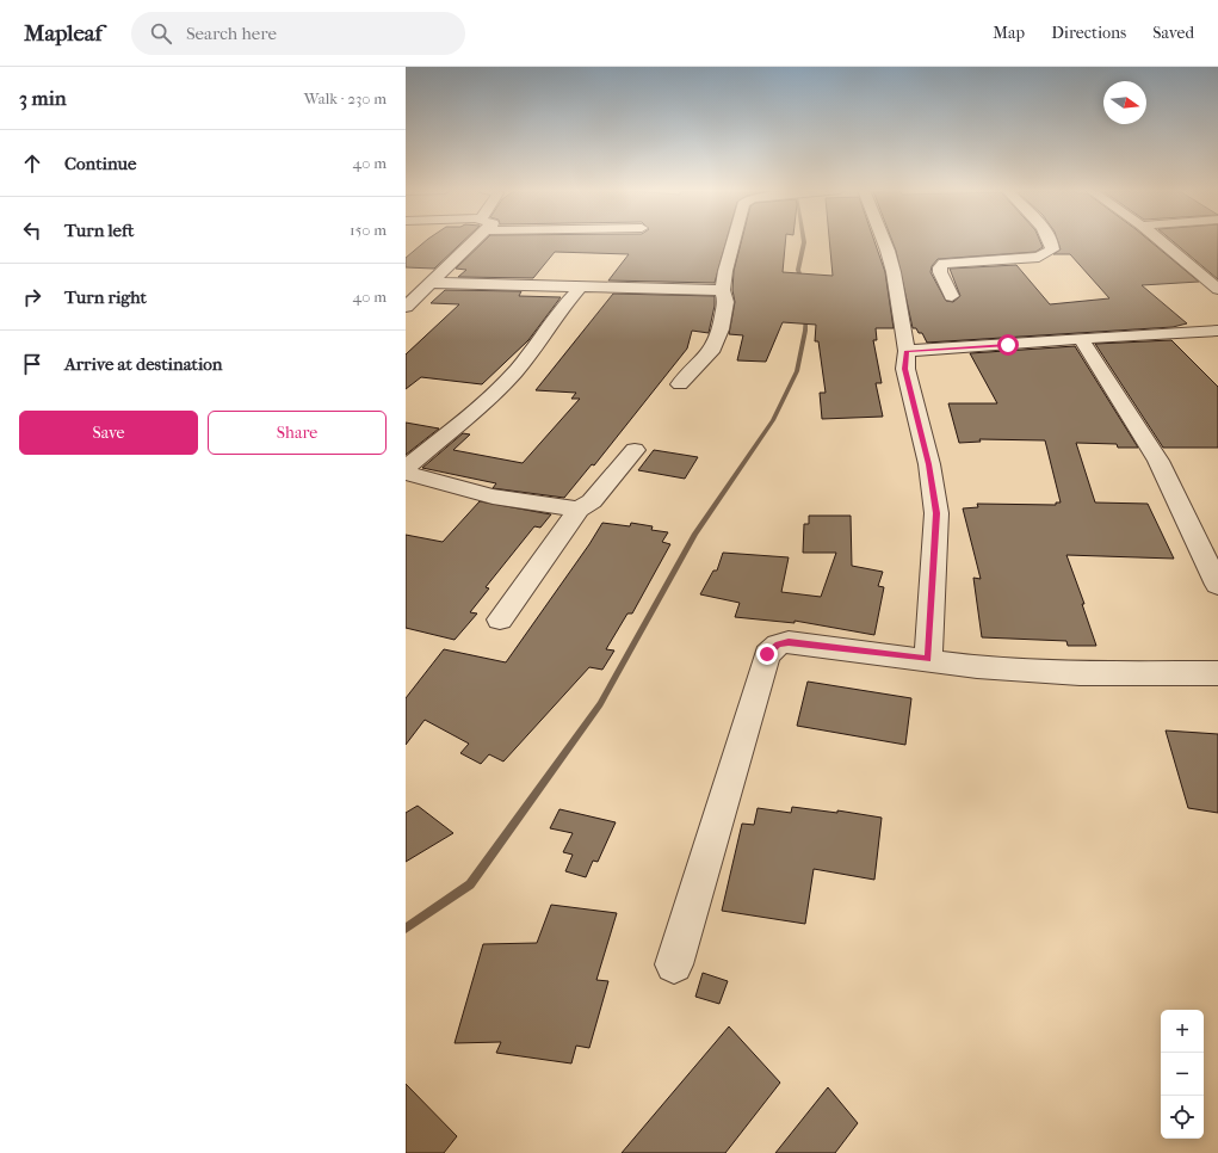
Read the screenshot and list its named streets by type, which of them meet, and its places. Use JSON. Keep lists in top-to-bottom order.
{
  "north": "right",
  "page": {
    "header": "Mapleaf",
    "search": "Search here",
    "nav": ["Map", "Directions", "Saved"],
    "heading": ["3 min", "Walk · 230 m"],
    "list": [
      ["Continue", "40 m"],
      ["Turn left", "150 m"],
      ["Turn right", "40 m"],
      "Arrive at destination"
    ],
    "buttons": ["Save", "Share"],
    "map_buttons": ["+", "−"]
  }
}
